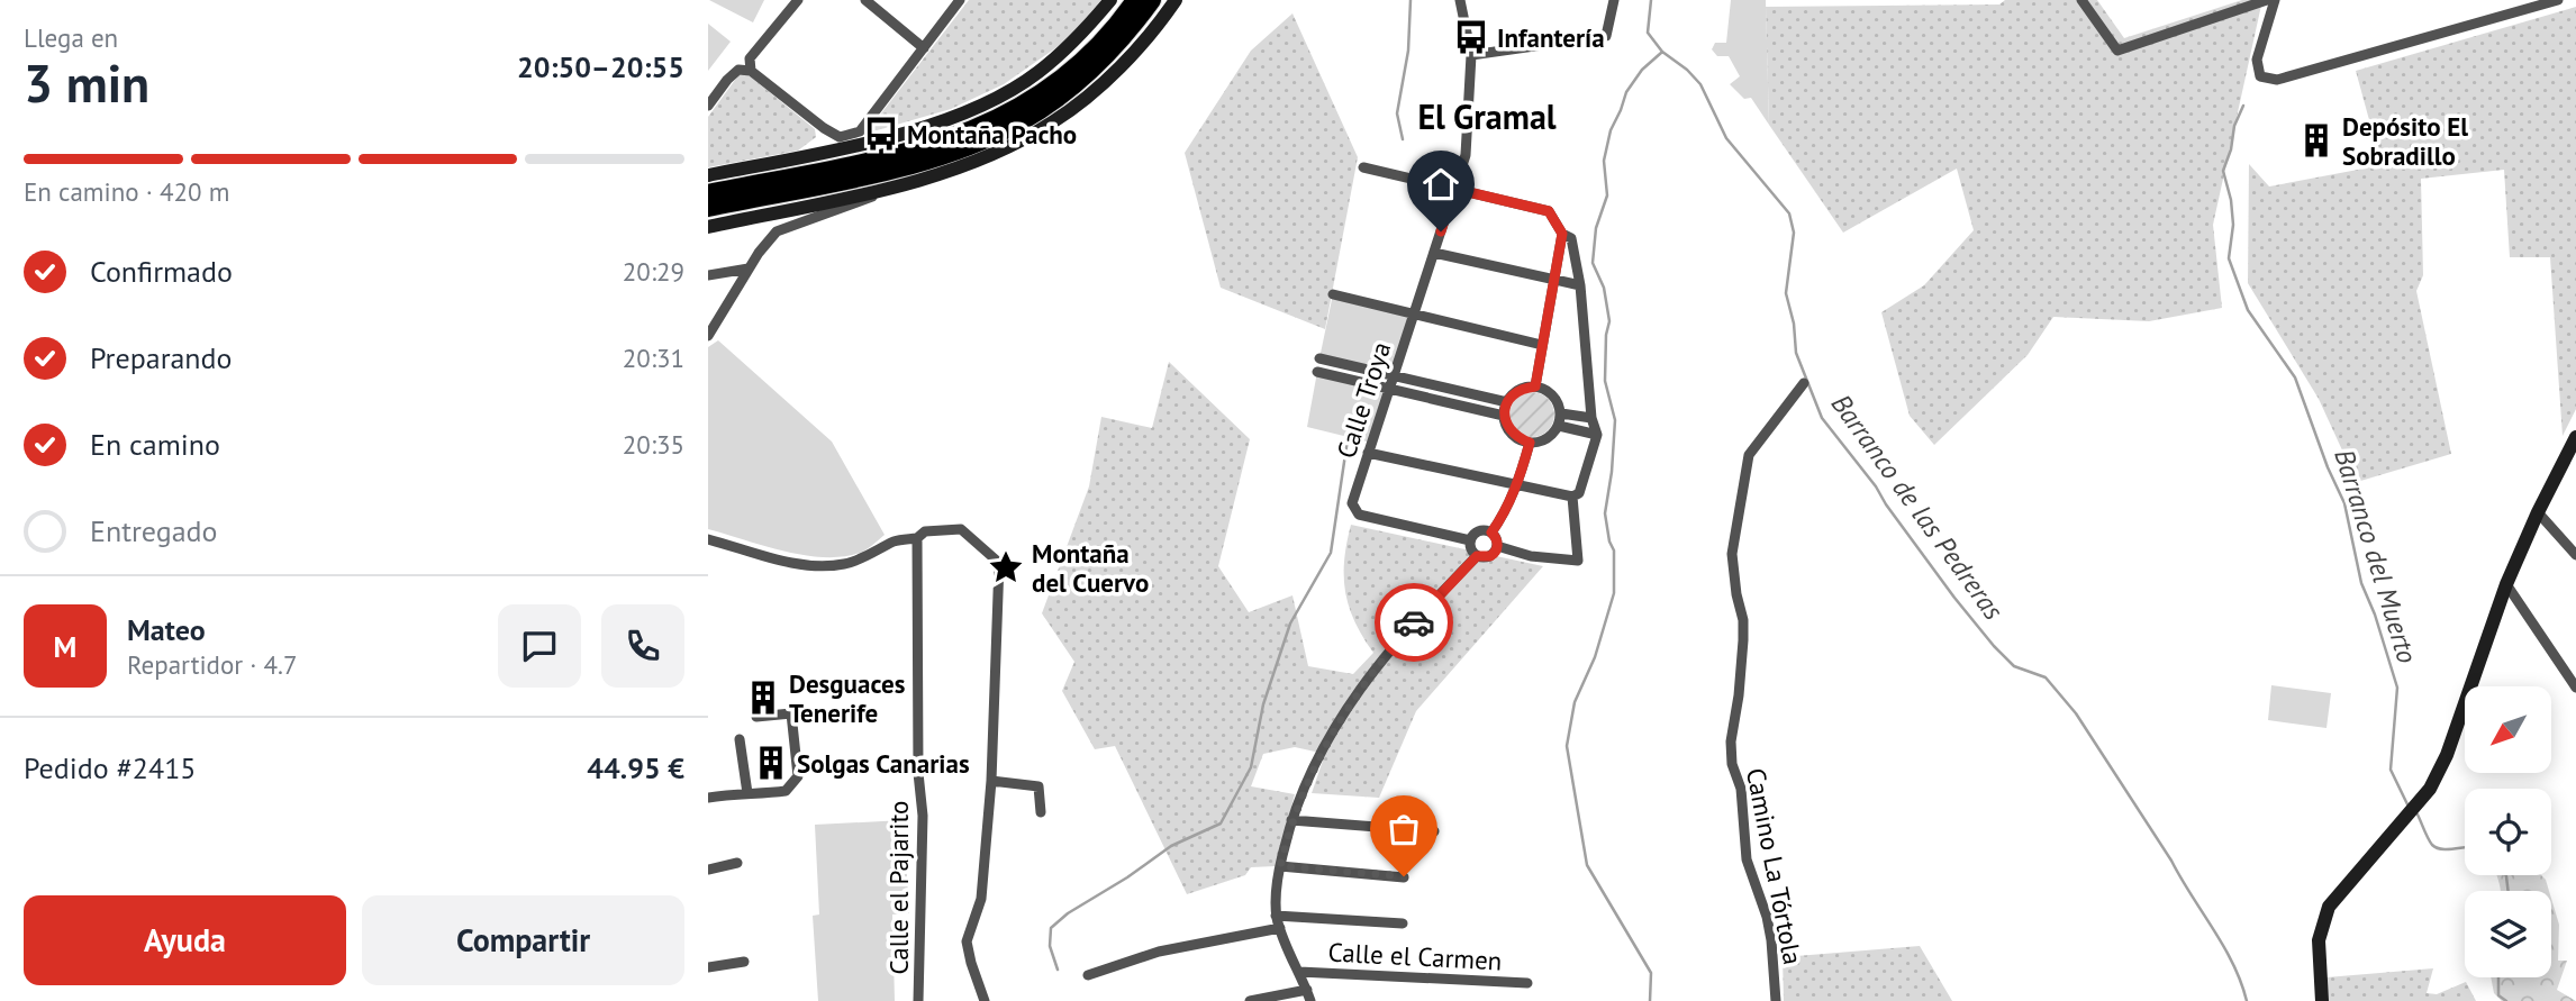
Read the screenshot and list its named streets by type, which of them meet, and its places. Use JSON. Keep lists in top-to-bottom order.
{
  "streets": {
    "street": [
      "Calle Troya",
      "Camino La Tórtola",
      "Calle el Pajarito",
      "Calle el Carmen"
    ]
  },
  "districts": ["El Gramal"],
  "water": ["Barranco de las Pedreras", "Barranco del Muerto"],
  "places": {
    "bus stop": ["Infantería", "Montaña Pacho"],
    "building": ["Depósito El Sobradillo", "Desguaces Tenerife", "Solgas Canarias"],
    "place": ["Montaña del Cuervo"]
  },
  "north": "bottom left",
  "page": {
    "heading": ["3 min", "Llega en", "20:50–20:55"],
    "panel": [
      "Mateo",
      "Repartidor · 4.7",
      "Pedido #2415",
      "44.95 €"
    ],
    "bar": "En camino · 420 m",
    "list": [
      ["Confirmado", "20:29"],
      ["Preparando", "20:31"],
      ["En camino", "20:35"],
      "Entregado"
    ],
    "round": "M",
    "buttons": ["Ayuda", "Compartir"]
  }
}
